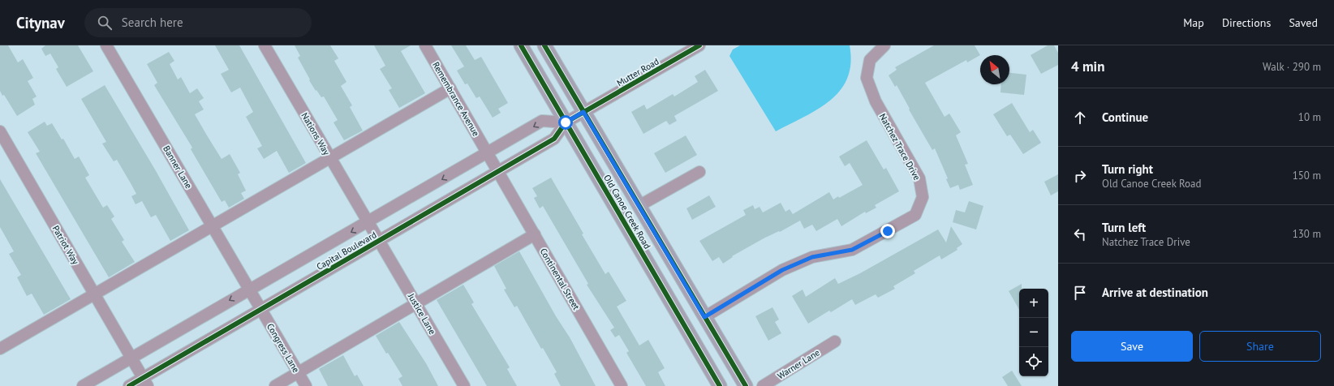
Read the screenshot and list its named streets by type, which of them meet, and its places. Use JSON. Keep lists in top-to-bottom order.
{
  "streets": {
    "main road": ["Old Canoe Creek Road"],
    "street": [
      "Mutter Road",
      "Remembrance Avenue",
      "Nations Way",
      "Natchez Trace Drive",
      "Banner Lane",
      "Patriot Way",
      "Capital Boulevard",
      "Continental Street",
      "Justice Lane",
      "Congress Lane",
      "Warner Lane"
    ]
  },
  "crossings": [
    ["Mutter Road", "Old Canoe Creek Road"],
    ["Mutter Road", "Capital Boulevard"],
    ["Remembrance Avenue", "Capital Boulevard"],
    ["Remembrance Avenue", "Continental Street"],
    ["Nations Way", "Capital Boulevard"],
    ["Nations Way", "Justice Lane"],
    ["Natchez Trace Drive", "Old Canoe Creek Road"],
    ["Banner Lane", "Capital Boulevard"],
    ["Banner Lane", "Congress Lane"],
    ["Old Canoe Creek Road", "Capital Boulevard"],
    ["Patriot Way", "Capital Boulevard"],
    ["Capital Boulevard", "Continental Street"],
    ["Capital Boulevard", "Justice Lane"],
    ["Capital Boulevard", "Congress Lane"]
  ],
  "north": "top left",
  "page": {
    "header": "Citynav",
    "search": "Search here",
    "nav": ["Map", "Directions", "Saved"],
    "heading": ["4 min", "Walk · 290 m"],
    "list": [
      ["Continue", "10 m"],
      ["Turn right", "Old Canoe Creek Road", "150 m"],
      ["Turn left", "Natchez Trace Drive", "130 m"],
      "Arrive at destination"
    ],
    "map_buttons": ["+", "−"],
    "buttons": ["Save", "Share"]
  }
}
